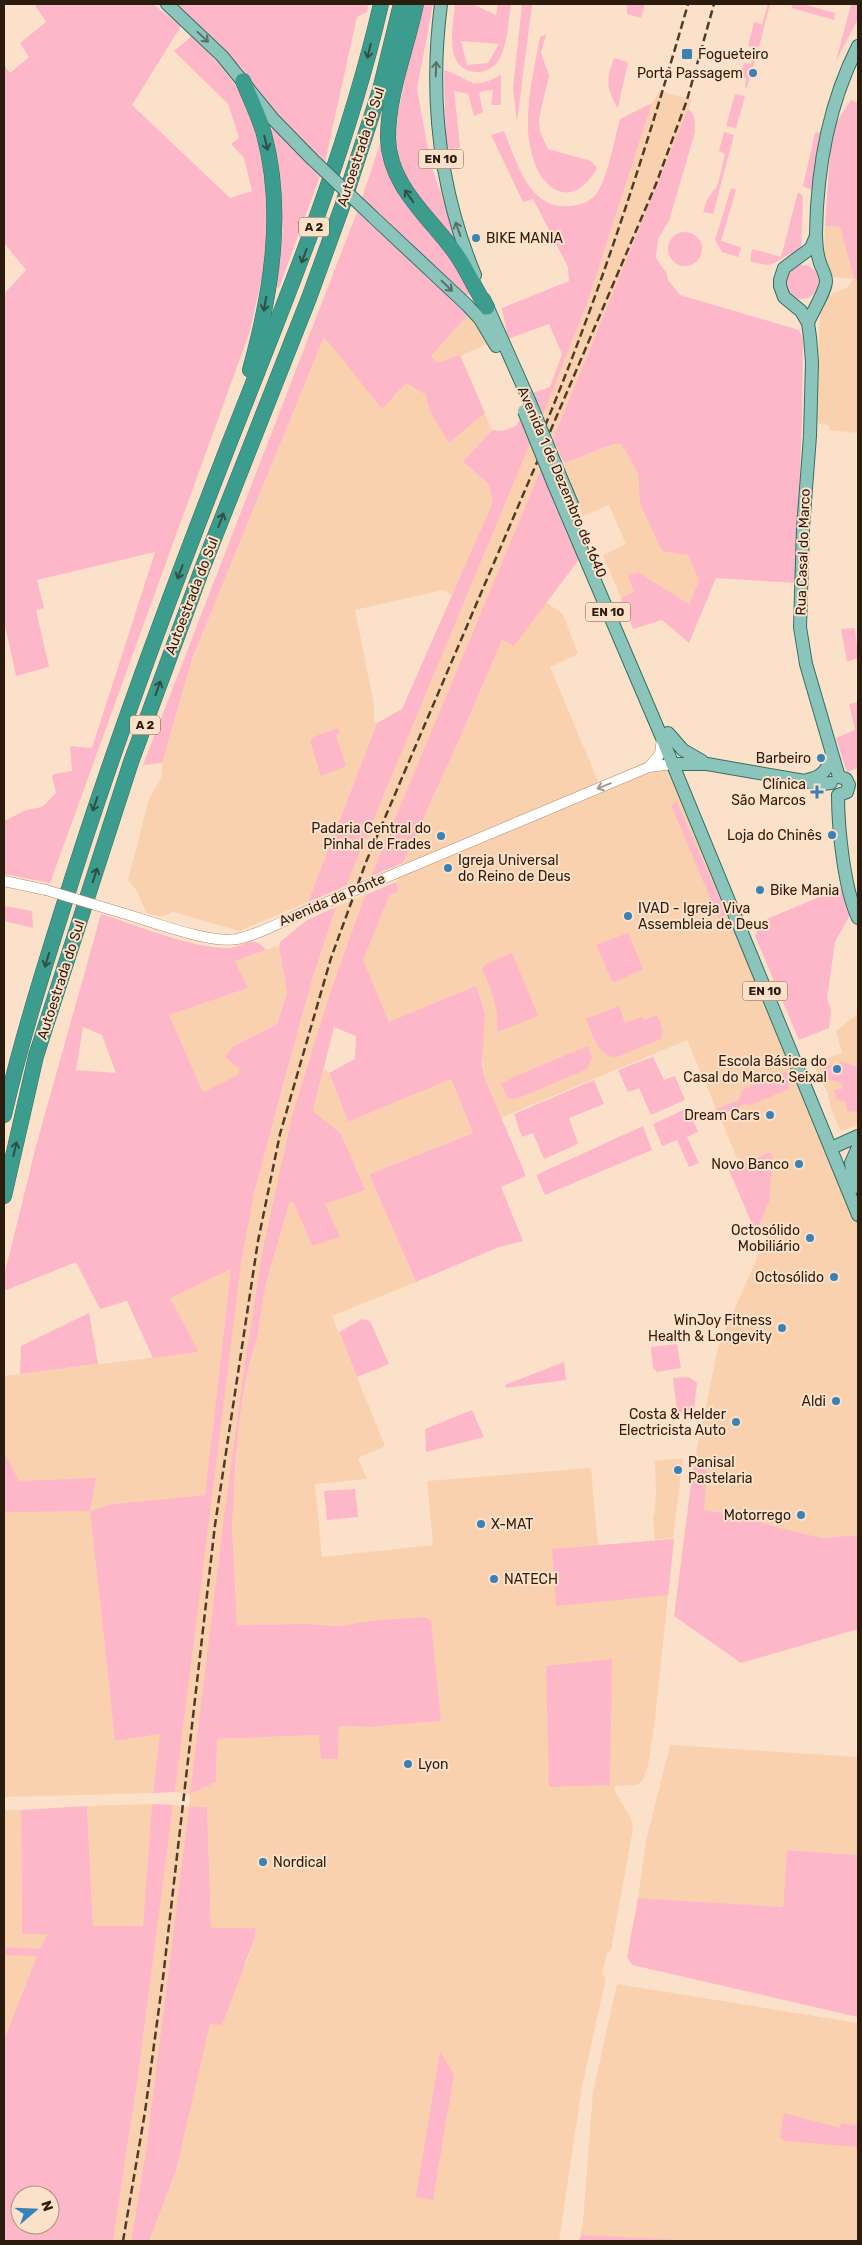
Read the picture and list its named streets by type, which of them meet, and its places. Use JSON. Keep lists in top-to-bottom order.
{
  "streets": {
    "highway": ["Autoestrada do Sul", "A 2"],
    "main road": ["EN 10", "Avenida 1 de Dezembro de 1640", "Rua Casal do Marco"],
    "street": ["Avenida da Ponte"]
  },
  "crossings": [
    ["EN 10", "Avenida 1 de Dezembro de 1640"],
    ["Avenida 1 de Dezembro de 1640", "Avenida da Ponte"]
  ],
  "one_way": ["Avenida da Ponte"],
  "places": {
    "transit": ["Fogueteiro"],
    "other": [
      "Porta Passagem",
      "BIKE MANIA",
      "Barbeiro",
      "Loja do Chinês",
      "Padaria Central do Pinhal de Frades",
      "Igreja Universal do Reino de Deus",
      "Bike Mania",
      "IVAD - Igreja Viva Assembleia de Deus",
      "Escola Básica do Casal do Marco, Seixal",
      "Dream Cars",
      "Novo Banco",
      "Octosólido Mobiliário",
      "Octosólido",
      "WinJoy Fitness Health & Longevity",
      "Aldi",
      "Costa & Helder Electricista Auto",
      "Panisal Pastelaria",
      "Motorrego",
      "X-MAT",
      "NATECH",
      "Lyon",
      "Nordical"
    ],
    "health": ["Clínica São Marcos"]
  },
  "north": "right"
}
